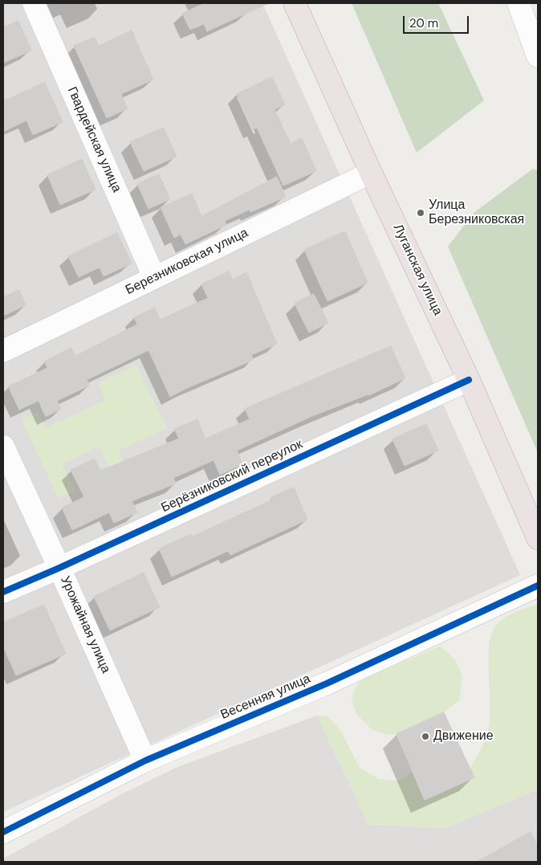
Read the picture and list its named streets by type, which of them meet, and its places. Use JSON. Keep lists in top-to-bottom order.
{
  "streets": {
    "highway": ["Луганская улица"],
    "street": [
      "Гвардейская улица",
      "Березниковская улица",
      "Берёзниковский переулок",
      "Урожайная улица",
      "Весенняя улица"
    ]
  },
  "crossings": [
    ["Гвардейская улица", "Березниковская улица"],
    ["Березниковская улица", "Луганская улица"],
    ["Луганская улица", "Берёзниковский переулок"],
    ["Берёзниковский переулок", "Урожайная улица"],
    ["Урожайная улица", "Весенняя улица"]
  ],
  "places": ["Улица Березниковская", "Движение"],
  "scale_bar": "20 m"
}
